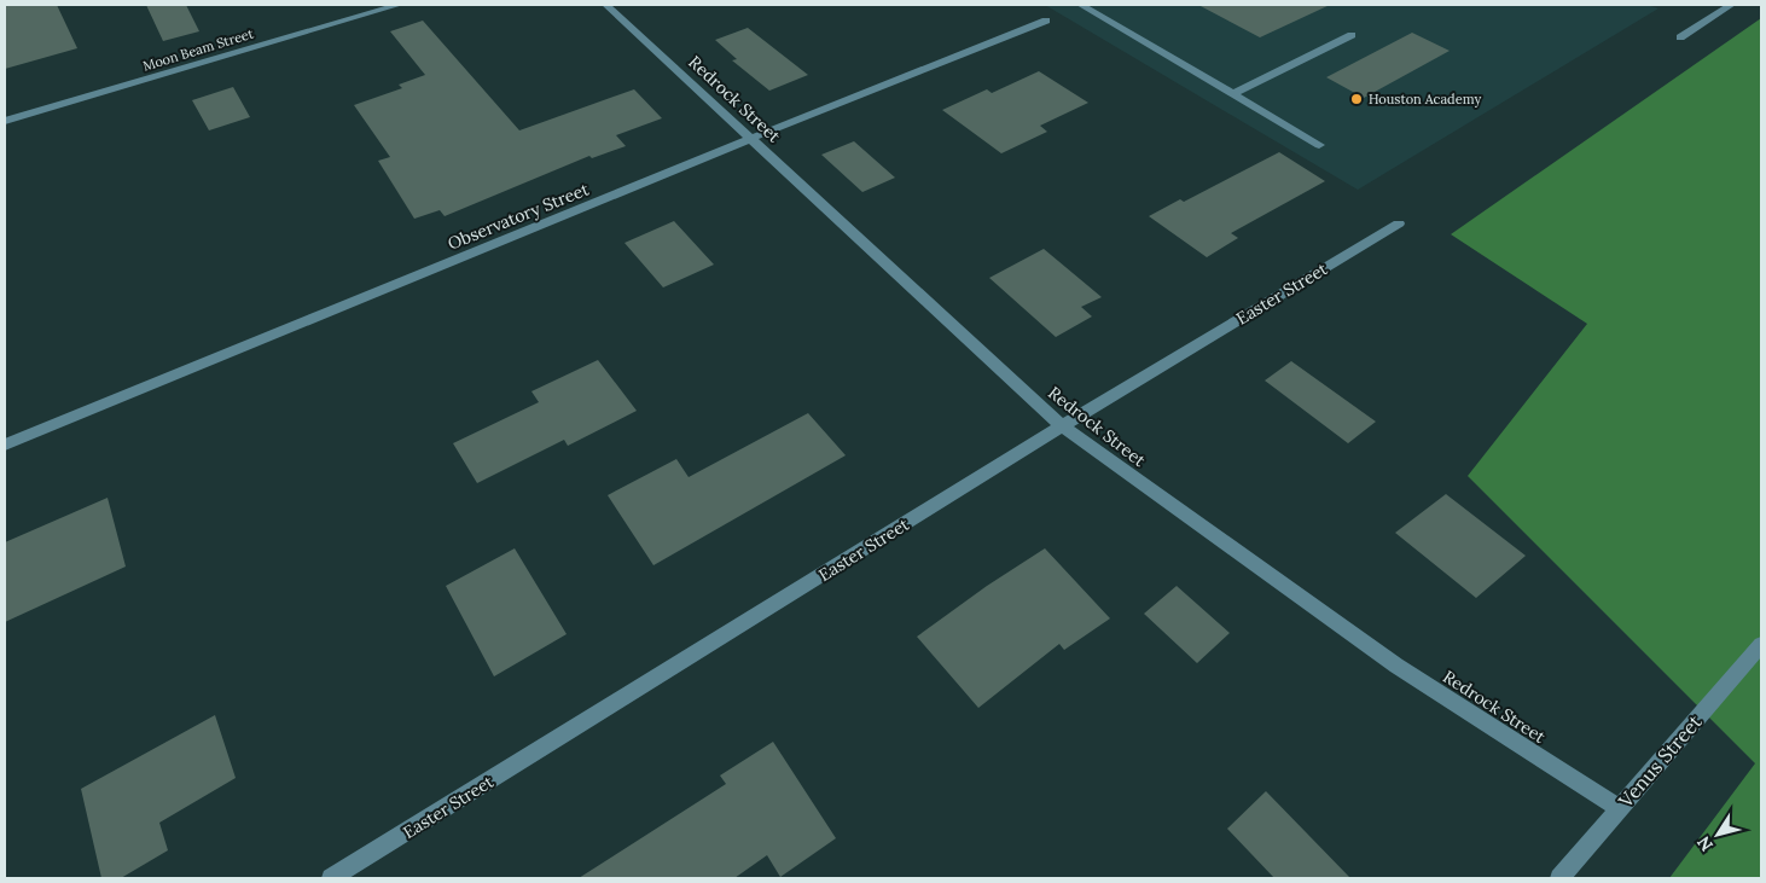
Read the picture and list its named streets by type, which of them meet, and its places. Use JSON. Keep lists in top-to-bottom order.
{
  "streets": {
    "street": [
      "Moon Beam Street",
      "Redrock Street",
      "Observatory Street",
      "Easter Street",
      "Venus Street"
    ]
  },
  "crossings": [
    ["Redrock Street", "Observatory Street"],
    ["Redrock Street", "Easter Street"],
    ["Redrock Street", "Venus Street"]
  ],
  "places": ["Houston Academy"],
  "north": "bottom left"
}
